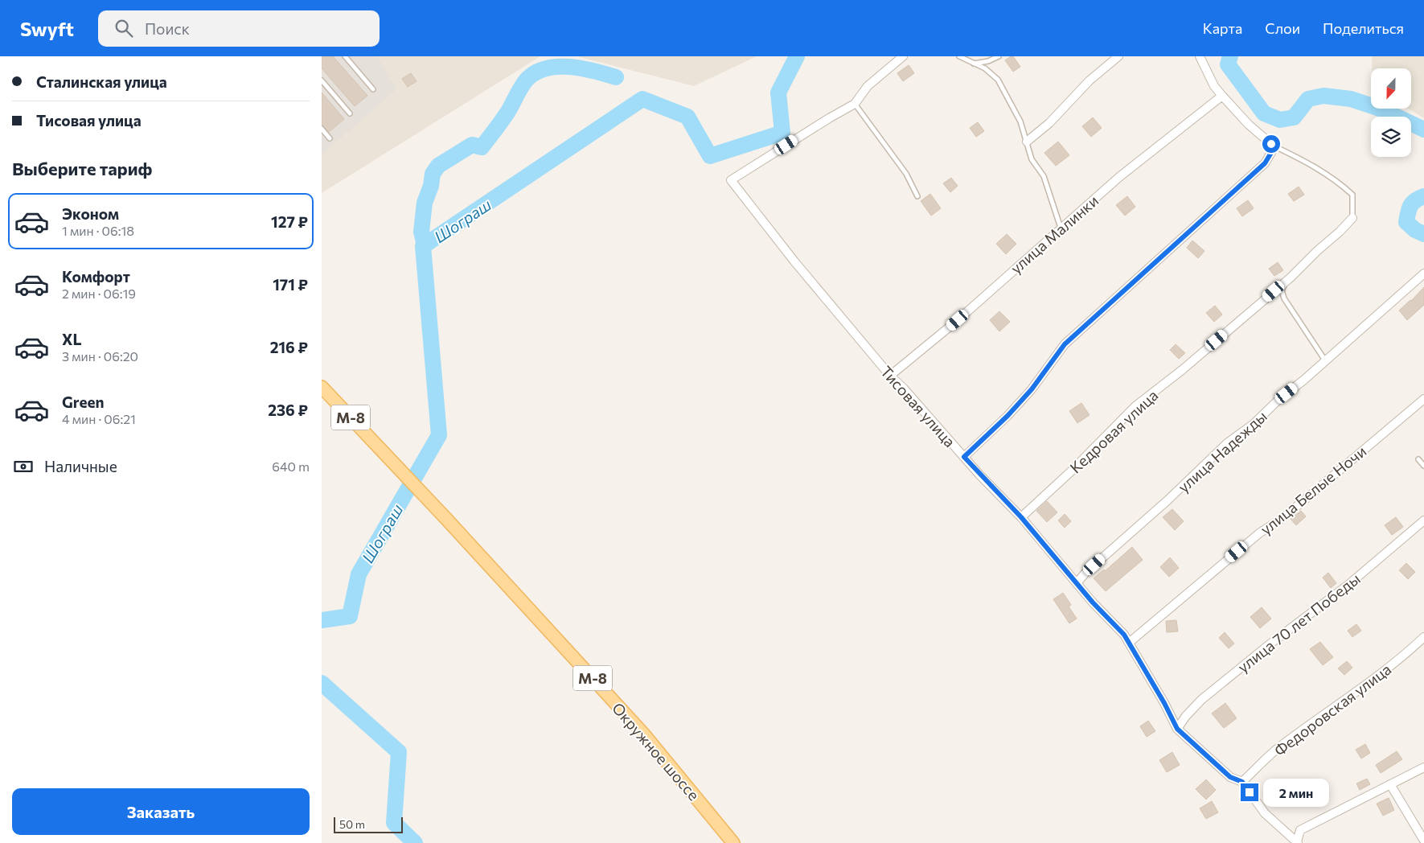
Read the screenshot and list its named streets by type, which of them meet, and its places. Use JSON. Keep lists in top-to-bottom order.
{
  "streets": {
    "main road": ["М-8", "Окружное шоссе"],
    "street": [
      "улица Малинки",
      "Тисовая улица",
      "Кедровая улица",
      "улица Надежды",
      "улица Белые Ночи",
      "улица 70 лет Победы",
      "Федоровская улица"
    ]
  },
  "crossings": [
    ["улица Малинки", "Тисовая улица"],
    ["Тисовая улица", "Кедровая улица"],
    ["Тисовая улица", "улица Надежды"],
    ["Тисовая улица", "улица Белые Ночи"],
    ["Тисовая улица", "улица 70 лет Победы"],
    ["Тисовая улица", "Федоровская улица"]
  ],
  "water": ["Шограш"],
  "scale_bar": "50 m",
  "north": "bottom",
  "page": {
    "header": "Swyft",
    "search": "Поиск",
    "nav": ["Карта", "Слои", "Поделиться"],
    "banner": ["Сталинская улица", "Тисовая улица"],
    "heading": "Выберите тариф",
    "list": [
      {
        "name": "Эконом",
        "note": "1 мин · 06:18",
        "value": "127 ₽"
      },
      {
        "name": "Комфорт",
        "note": "2 мин · 06:19",
        "value": "171 ₽"
      },
      {
        "name": "XL",
        "note": "3 мин · 06:20",
        "value": "216 ₽"
      },
      {
        "name": "Green",
        "note": "4 мин · 06:21",
        "value": "236 ₽"
      }
    ],
    "pay": ["Наличные", "640 m"],
    "bubble": "2 мин",
    "buttons": "Заказать",
    "scale": "50 m"
  }
}
